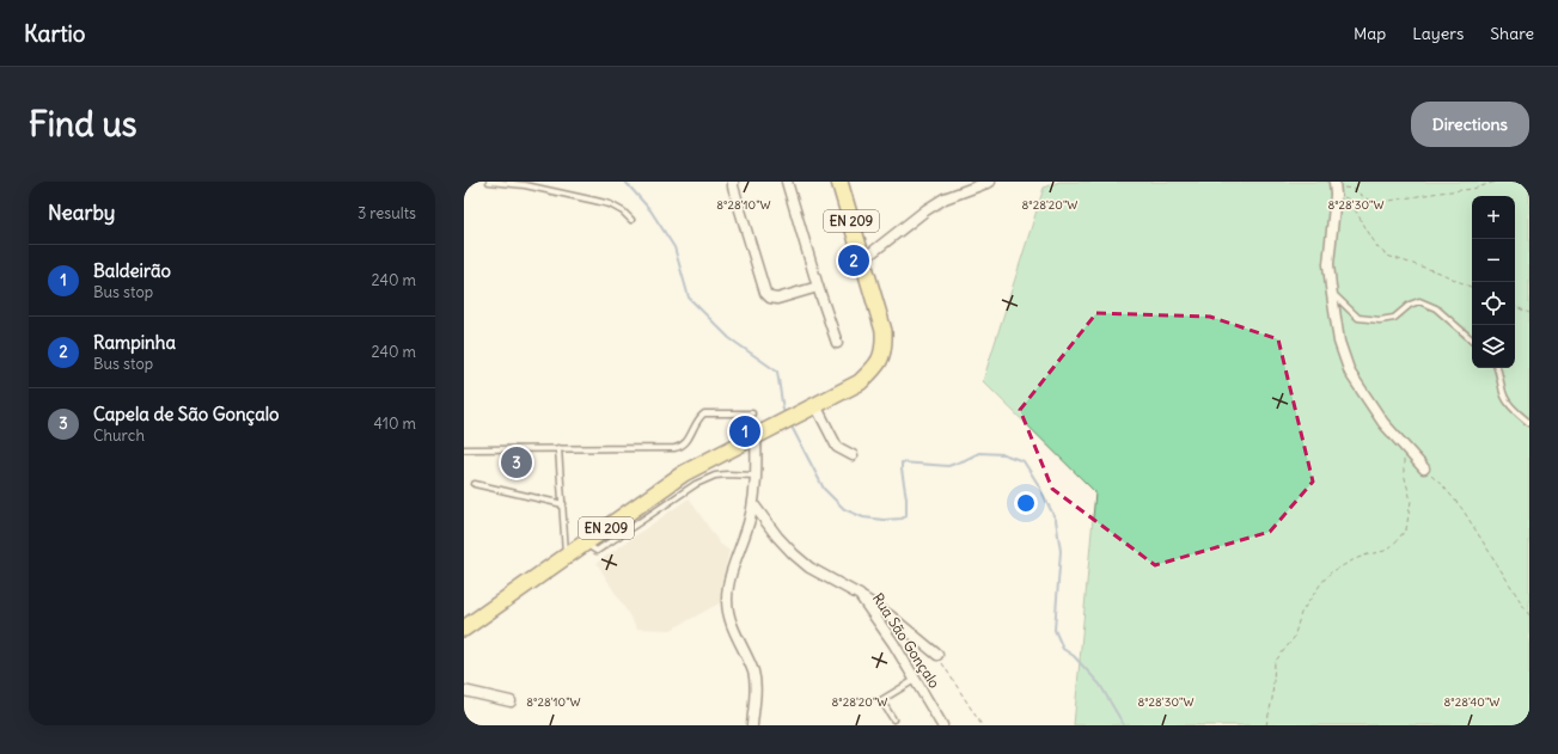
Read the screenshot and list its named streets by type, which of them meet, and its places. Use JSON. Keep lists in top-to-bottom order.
{
  "streets": {
    "main road": ["EN 209"],
    "street": ["Rua São Gonçalo"]
  },
  "page": {
    "header": "Kartio",
    "nav": ["Map", "Layers", "Share"],
    "buttons": "Directions",
    "title": "Find us",
    "heading": ["Nearby", "3 results"],
    "map_buttons": ["+", "−"],
    "pins": ["2", "1", "3"],
    "list": [
      {
        "mark": "1",
        "name": "Baldeirão",
        "note": "Bus stop",
        "value": "240 m"
      },
      {
        "mark": "2",
        "name": "Rampinha",
        "note": "Bus stop",
        "value": "240 m"
      },
      {
        "mark": "3",
        "name": "Capela de São Gonçalo",
        "note": "Church",
        "value": "410 m"
      }
    ]
  },
  "coordinates": [
    "8°28'10\"W",
    "8°28'20\"W",
    "8°28'30\"W",
    "8°28'40\"W"
  ]
}
